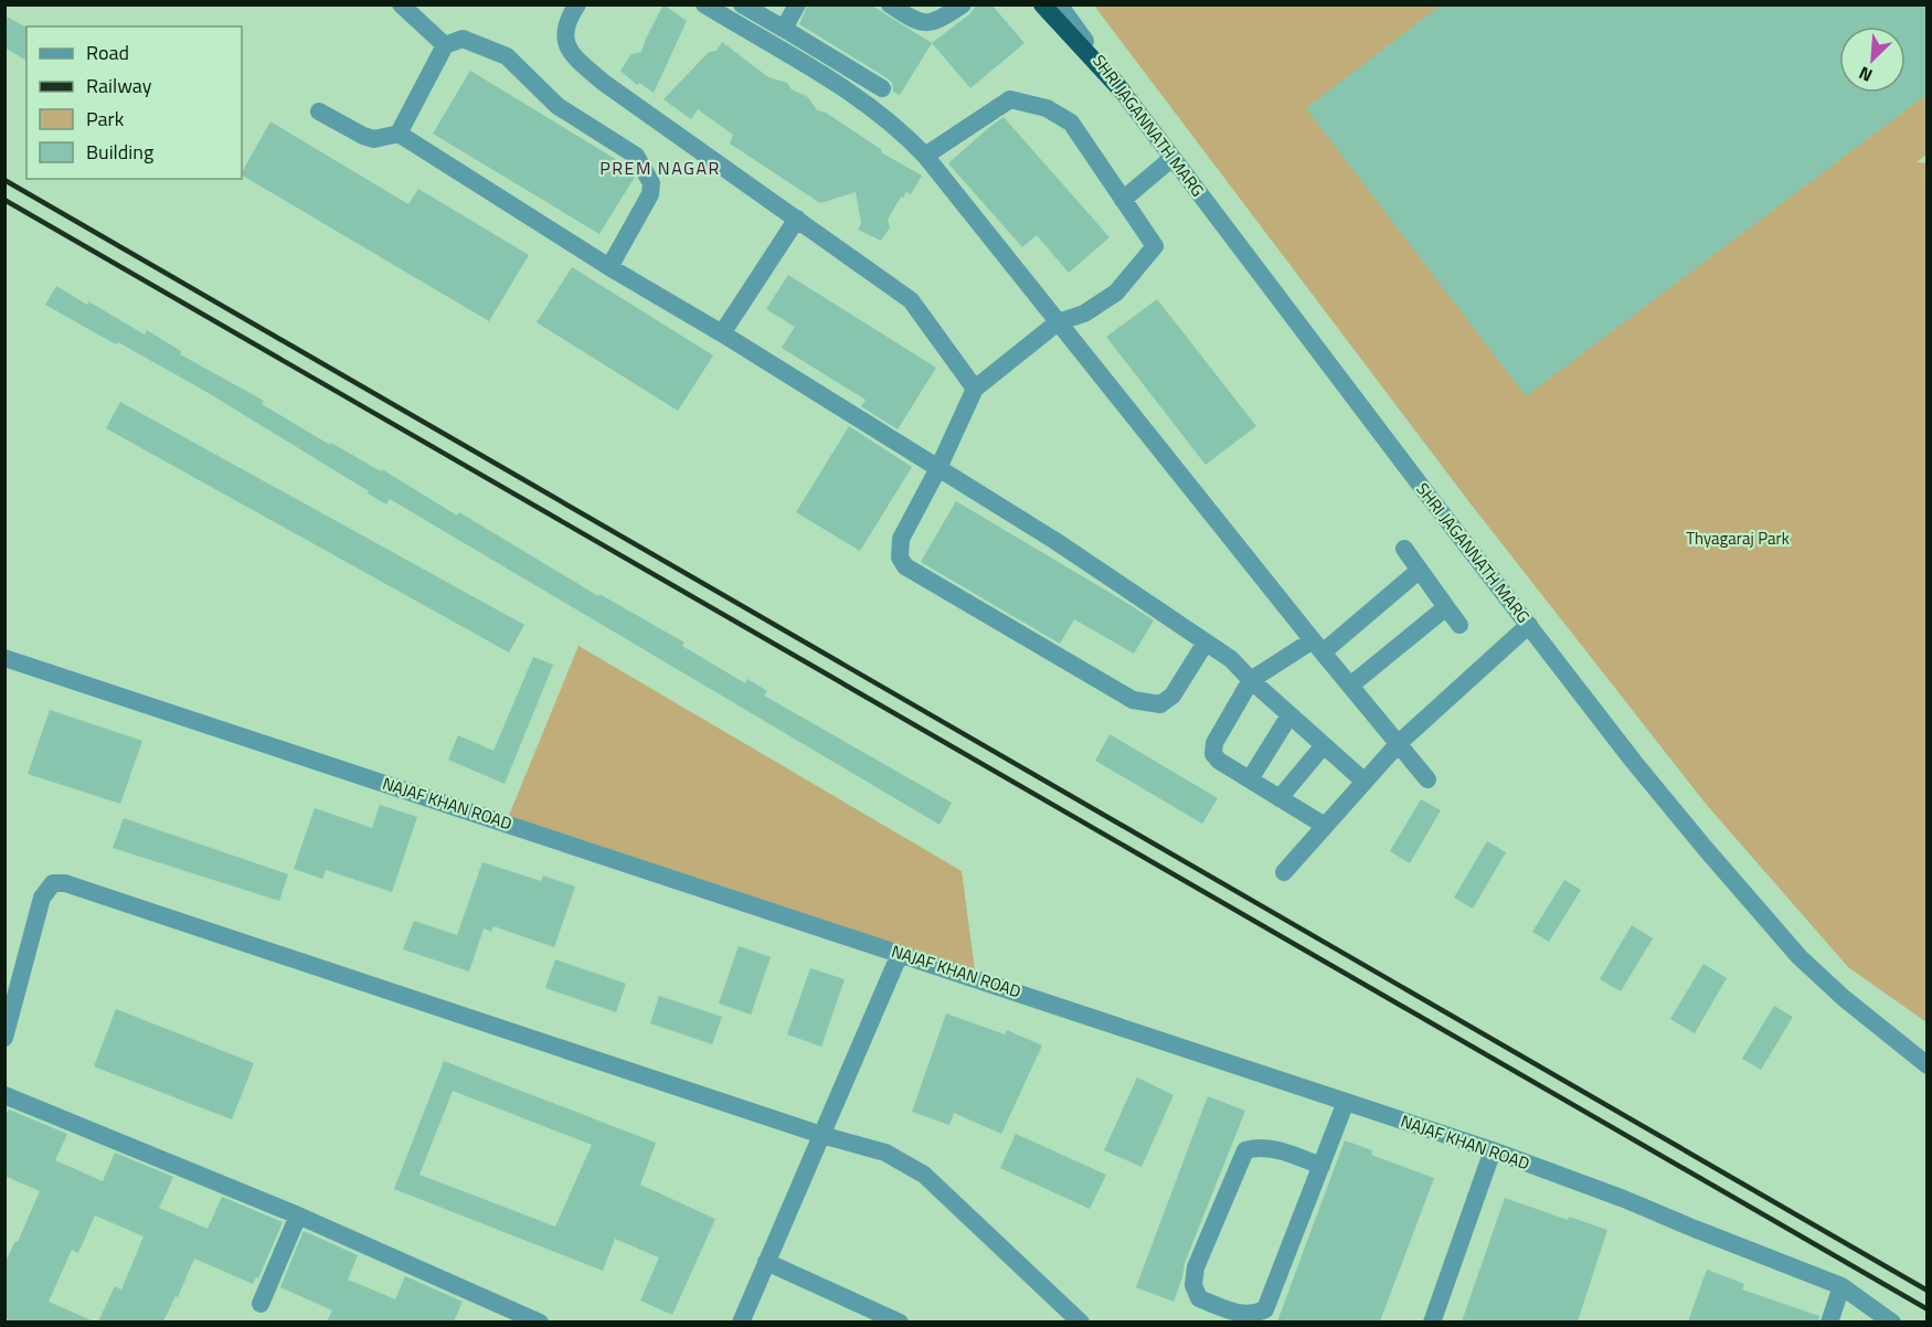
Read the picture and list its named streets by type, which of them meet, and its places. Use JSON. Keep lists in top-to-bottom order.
{
  "streets": {
    "street": ["SHRI JAGANNATH MARG", "NAJAF KHAN ROAD"]
  },
  "districts": ["PREM NAGAR"],
  "parks": ["Thyagaraj Park"],
  "legend": [
    "Road",
    "Railway",
    "Park",
    "Building"
  ],
  "north": "bottom left"
}
